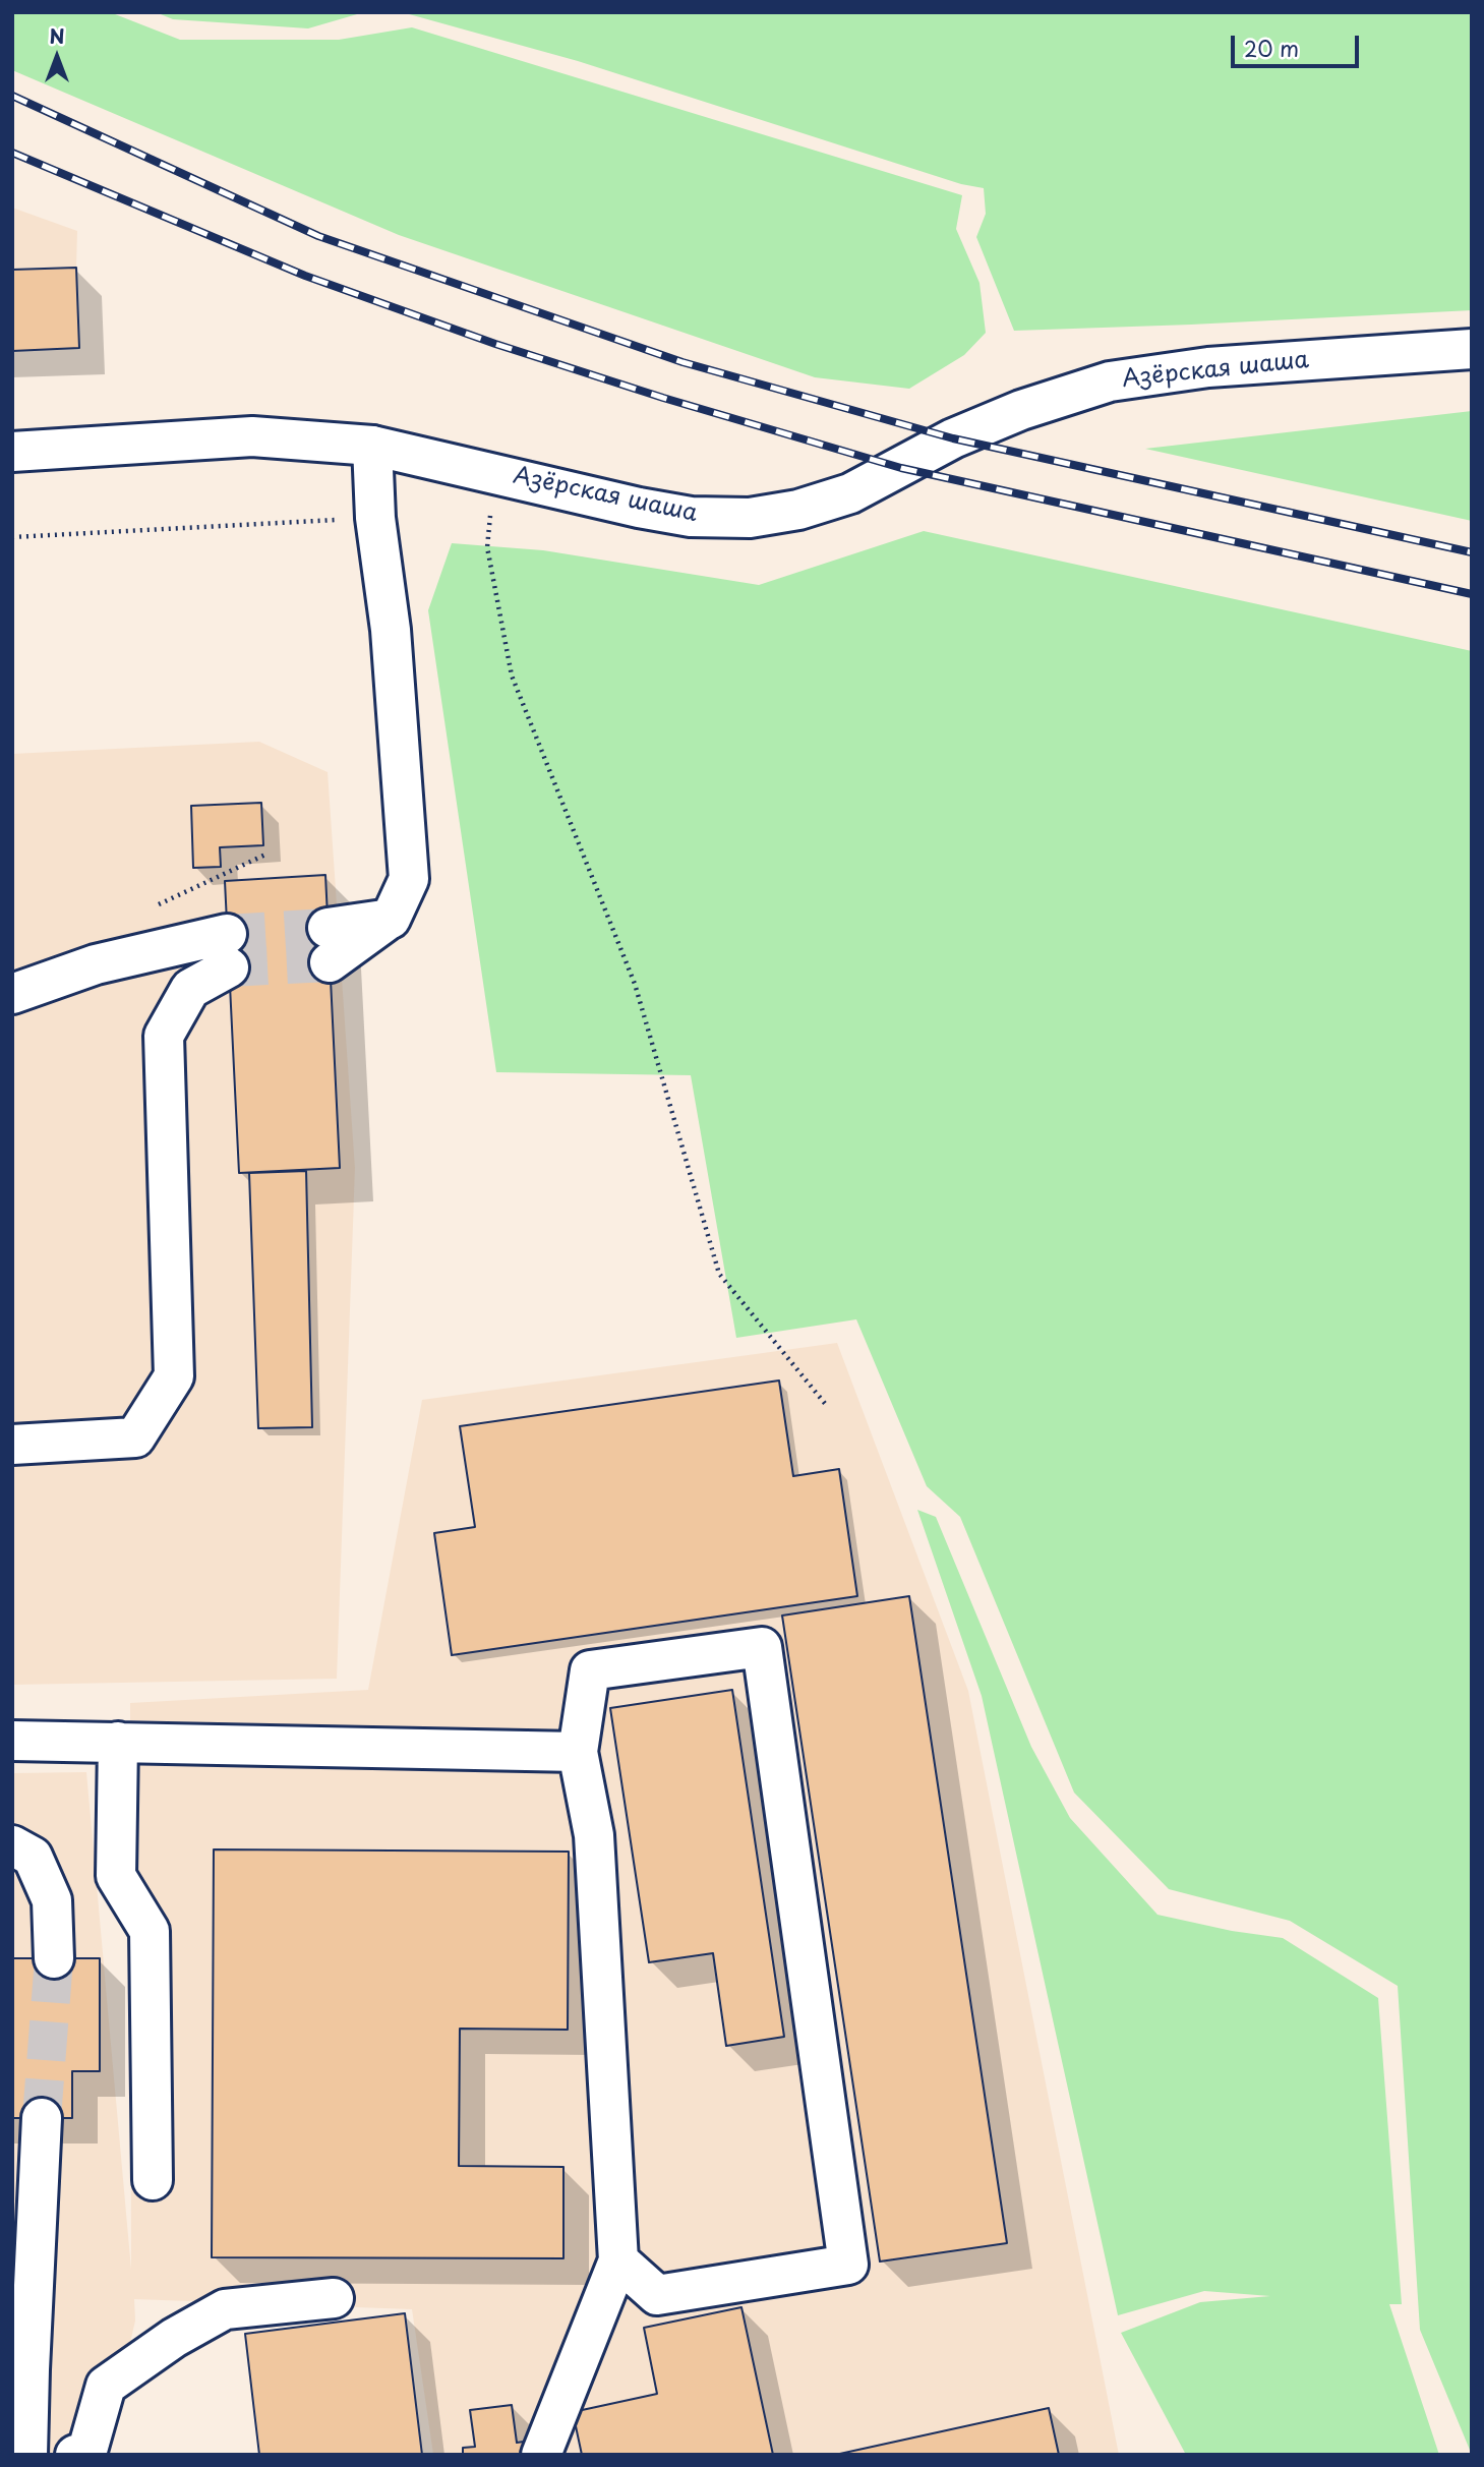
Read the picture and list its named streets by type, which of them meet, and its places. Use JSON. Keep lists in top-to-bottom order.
{
  "streets": {
    "main road": ["Азёрская шаша"]
  },
  "scale_bar": "20 m",
  "north": "top"
}
